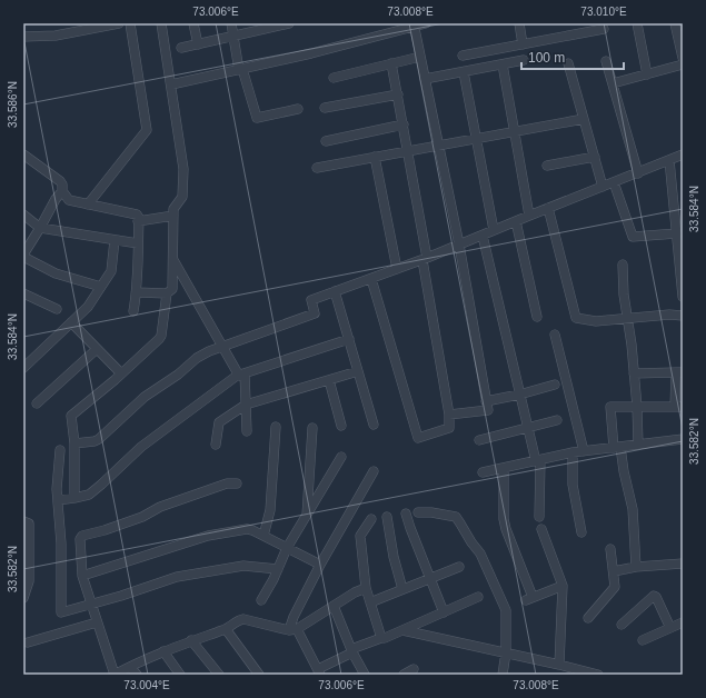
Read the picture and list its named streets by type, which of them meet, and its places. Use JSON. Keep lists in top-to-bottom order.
{
  "scale_bar": "100 m",
  "coordinates": [
    "73.006°E",
    "73.008°E",
    "73.010°E",
    "33.586°N",
    "33.584°N",
    "33.582°N",
    "73.004°E"
  ]
}
